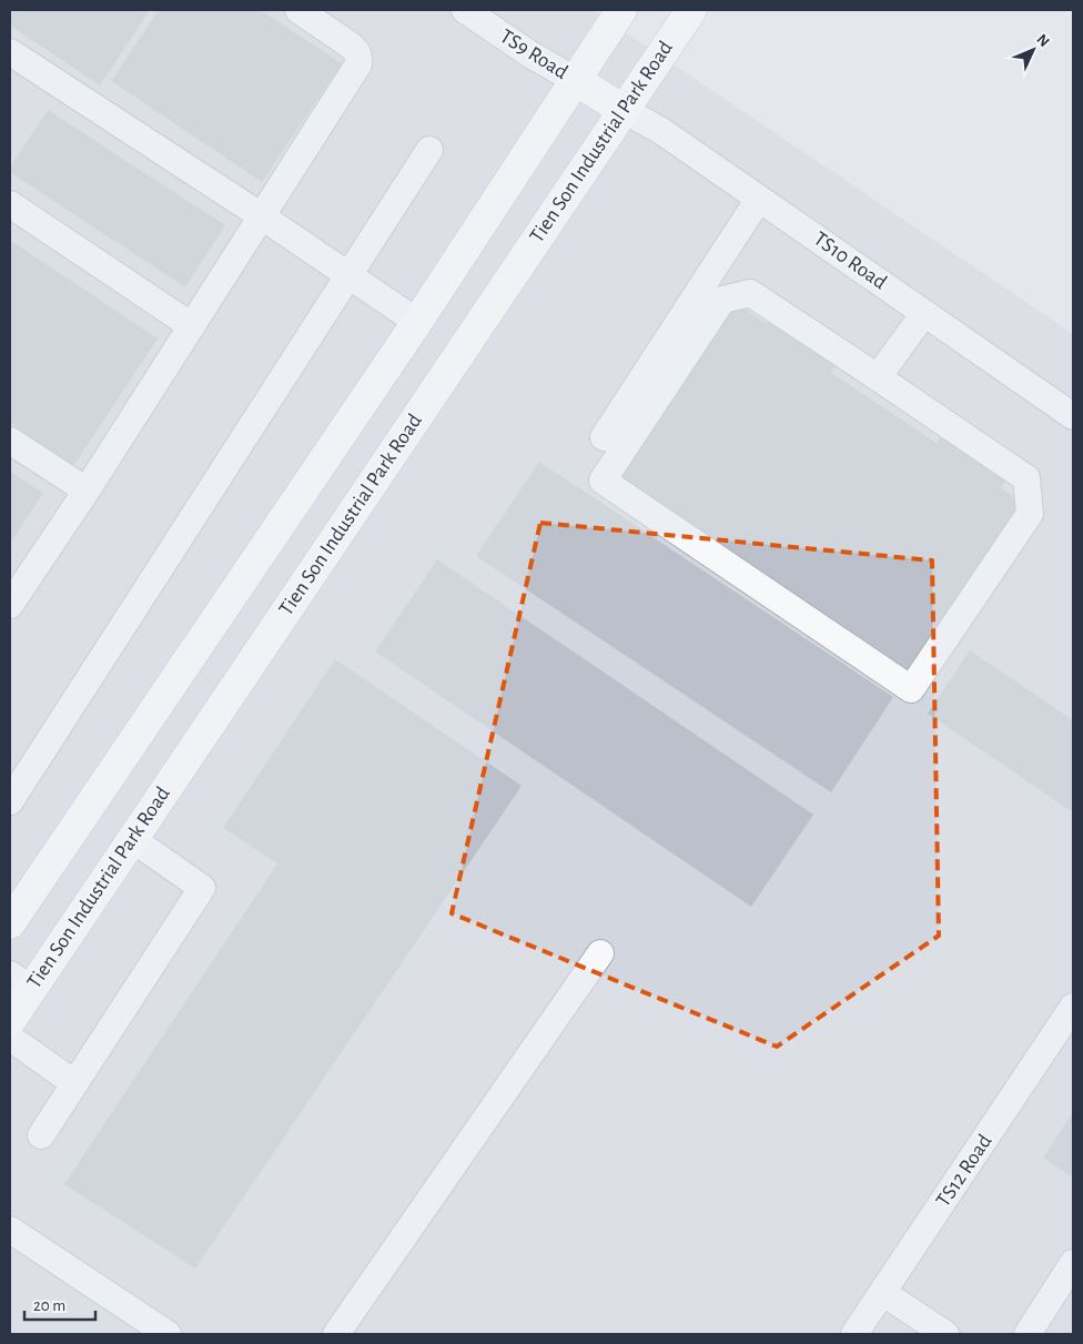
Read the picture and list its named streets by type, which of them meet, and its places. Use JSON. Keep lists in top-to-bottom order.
{
  "streets": {
    "main road": ["Tien Son Industrial Park Road"],
    "street": ["TS9 Road", "TS10 Road", "TS12 Road"]
  },
  "crossings": [
    ["Tien Son Industrial Park Road", "TS10 Road"]
  ],
  "scale_bar": "20 m",
  "north": "top right"
}
